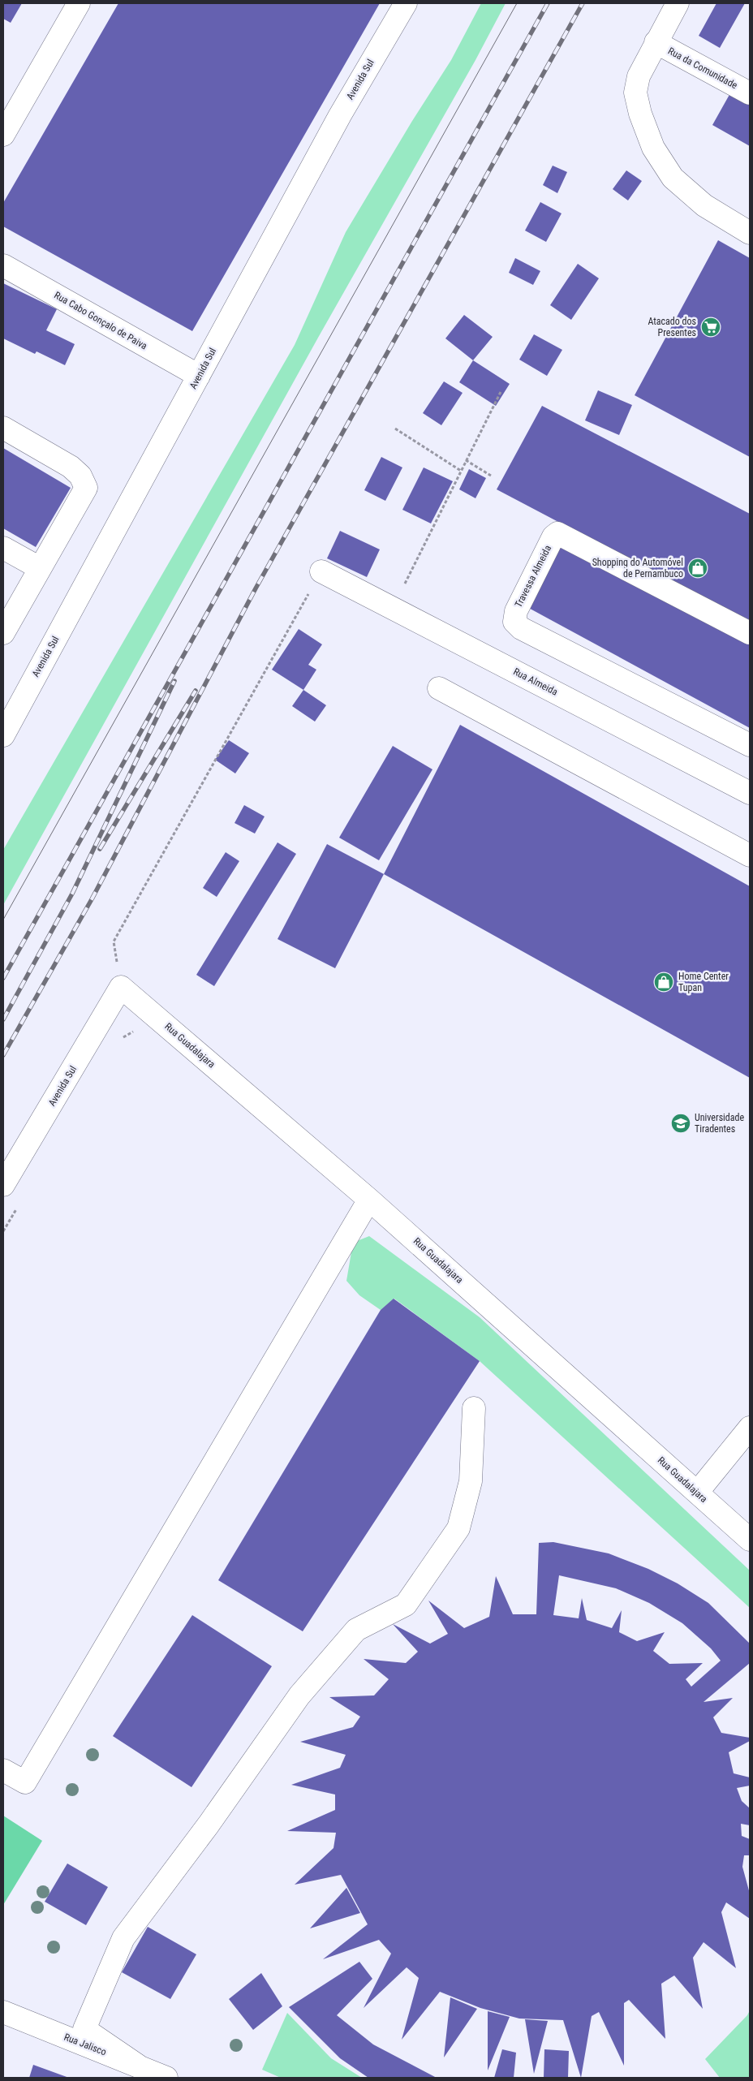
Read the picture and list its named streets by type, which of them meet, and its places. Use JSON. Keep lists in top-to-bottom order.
{
  "streets": {
    "street": [
      "Rua da Comunidade",
      "Avenida Sul",
      "Rua Cabo Gonçalo de Paiva",
      "Travessa Almeida",
      "Rua Almeida",
      "Rua Guadalajara",
      "Rua Jalisco"
    ]
  },
  "crossings": [
    ["Avenida Sul", "Rua Cabo Gonçalo de Paiva"],
    ["Avenida Sul", "Rua Guadalajara"]
  ],
  "places": {
    "supermarket": ["Atacado dos Presentes"],
    "shop": ["Shopping do Automóvel de Pernambuco", "Home Center Tupan"],
    "school or university": ["Universidade Tiradentes"]
  }
}
